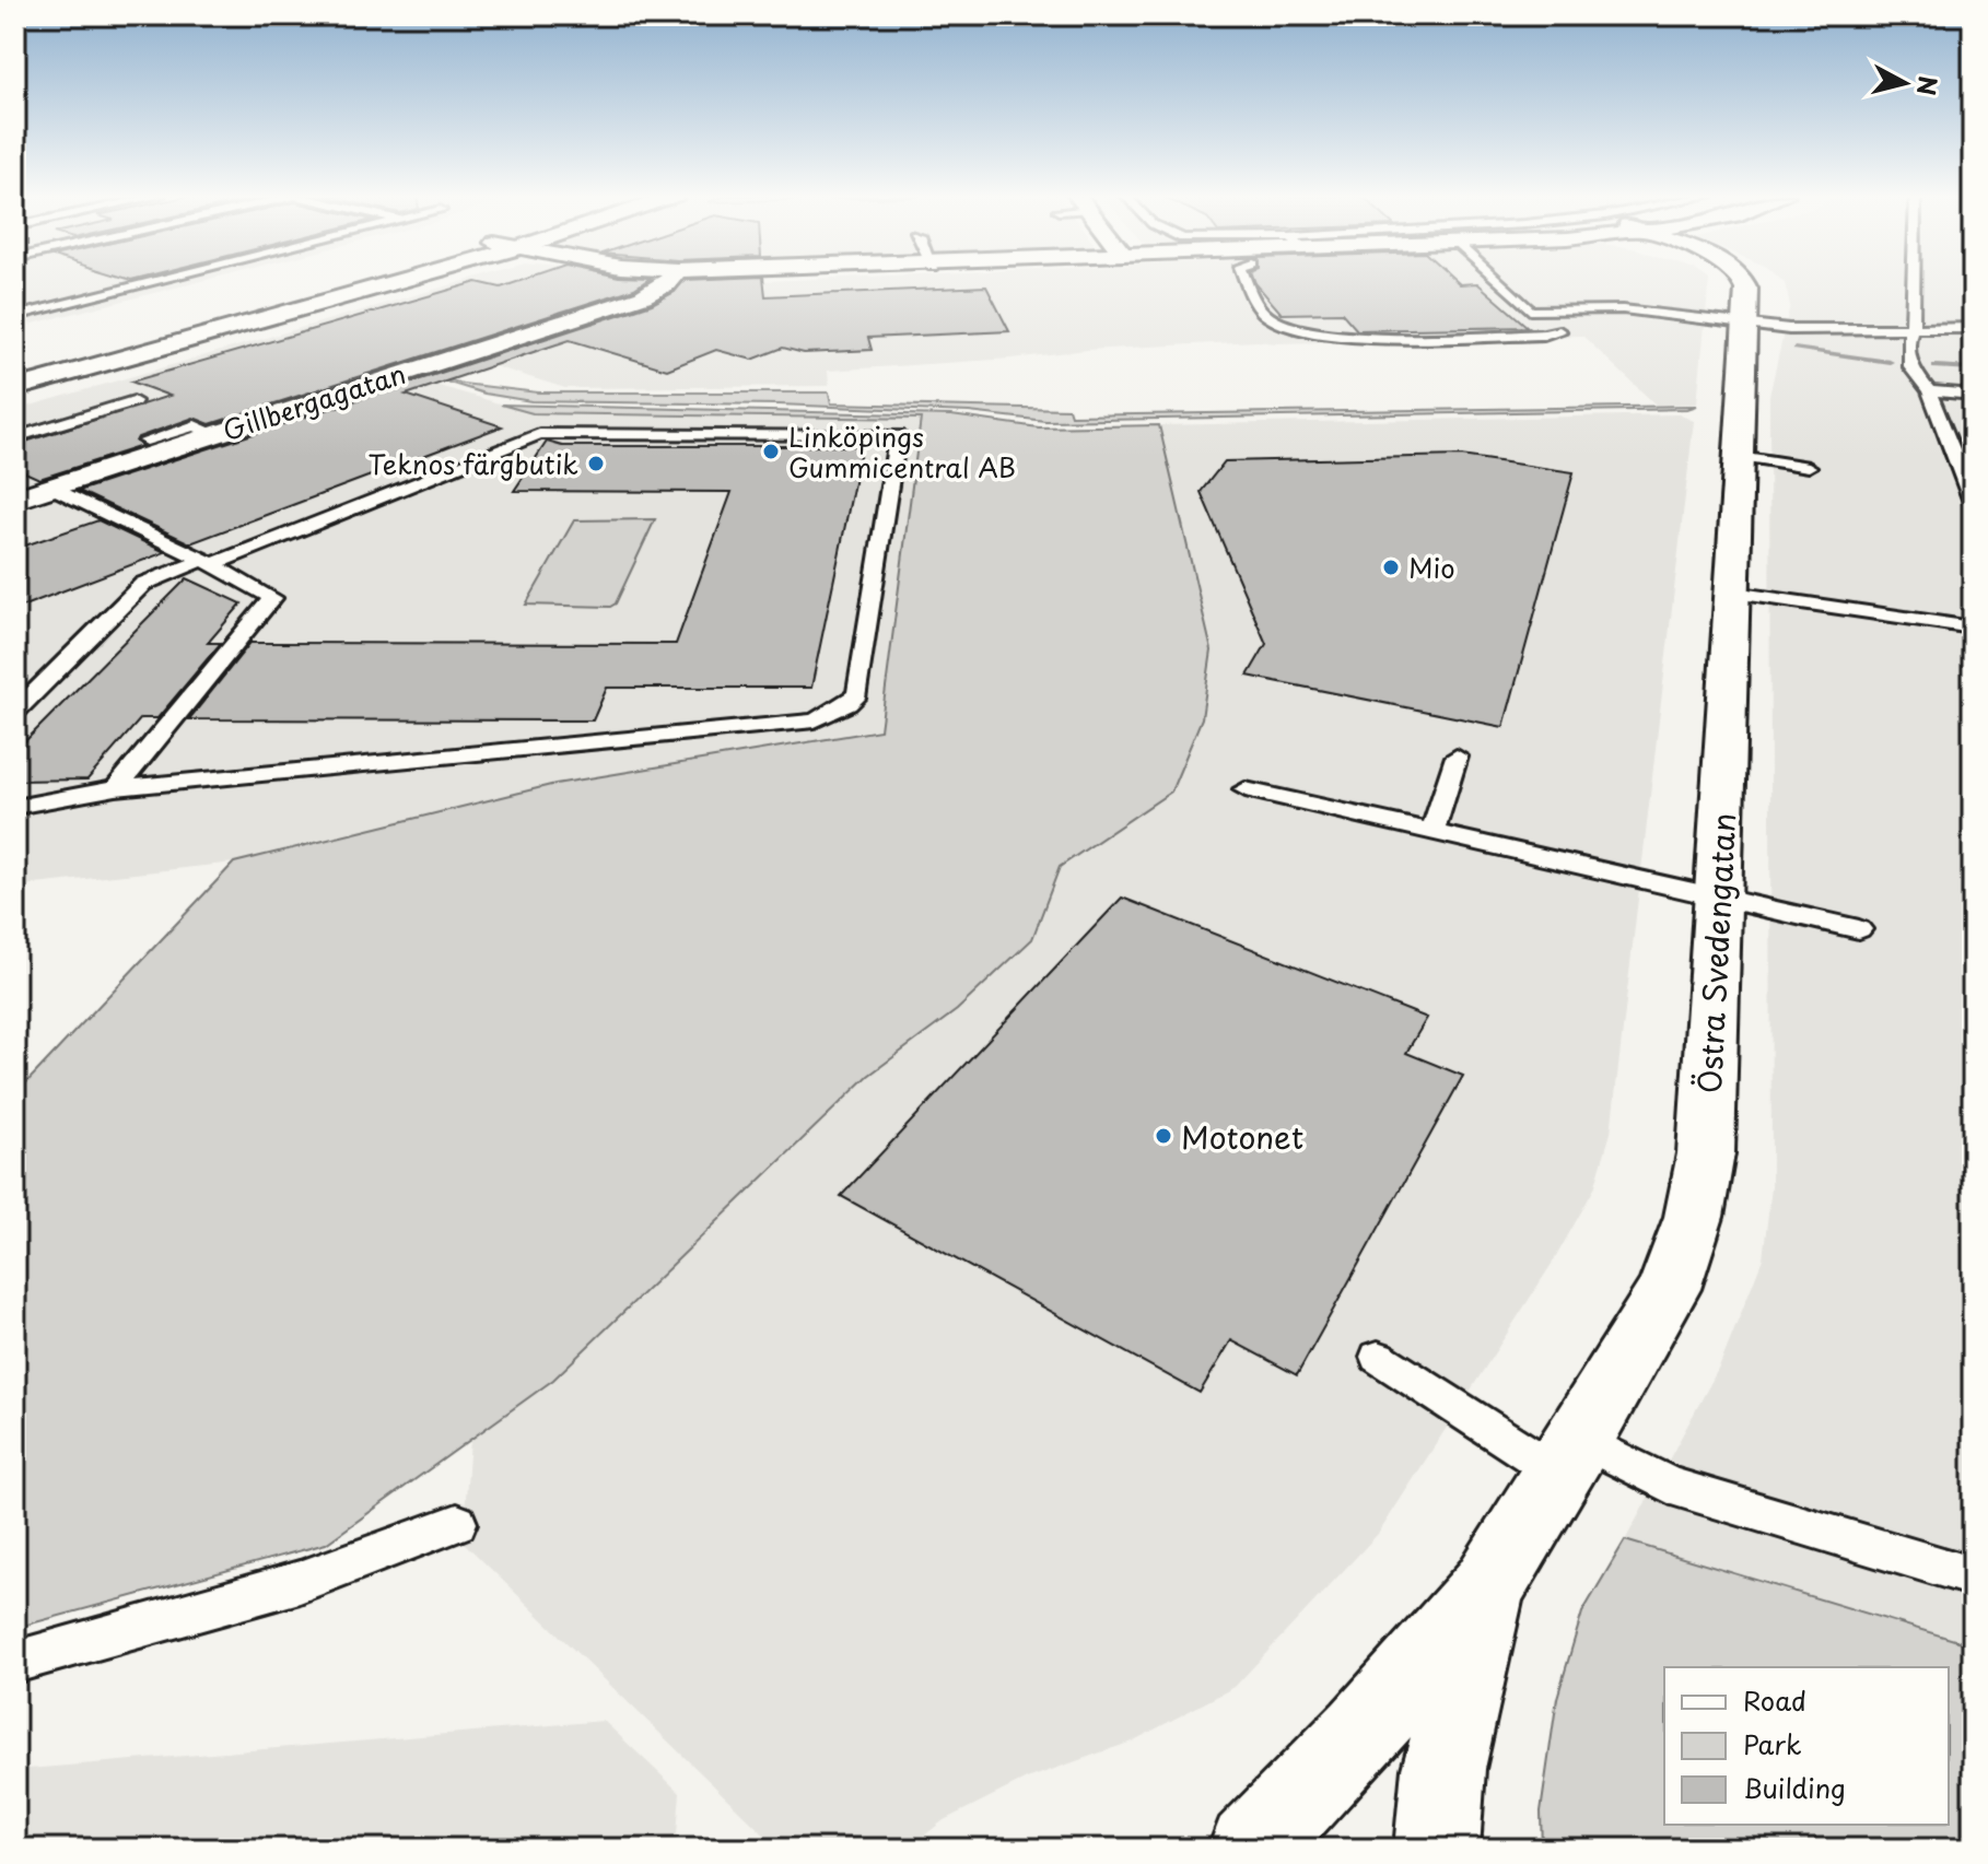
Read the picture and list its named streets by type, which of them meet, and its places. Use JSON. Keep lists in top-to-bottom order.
{
  "streets": {
    "street": ["Gillbergagatan", "Östra Svedengatan"]
  },
  "places": [
    "Linköpings Gummicentral AB",
    "Teknos färgbutik",
    "Mio",
    "Motonet"
  ],
  "legend": ["Road", "Park", "Building"],
  "north": "right"
}
